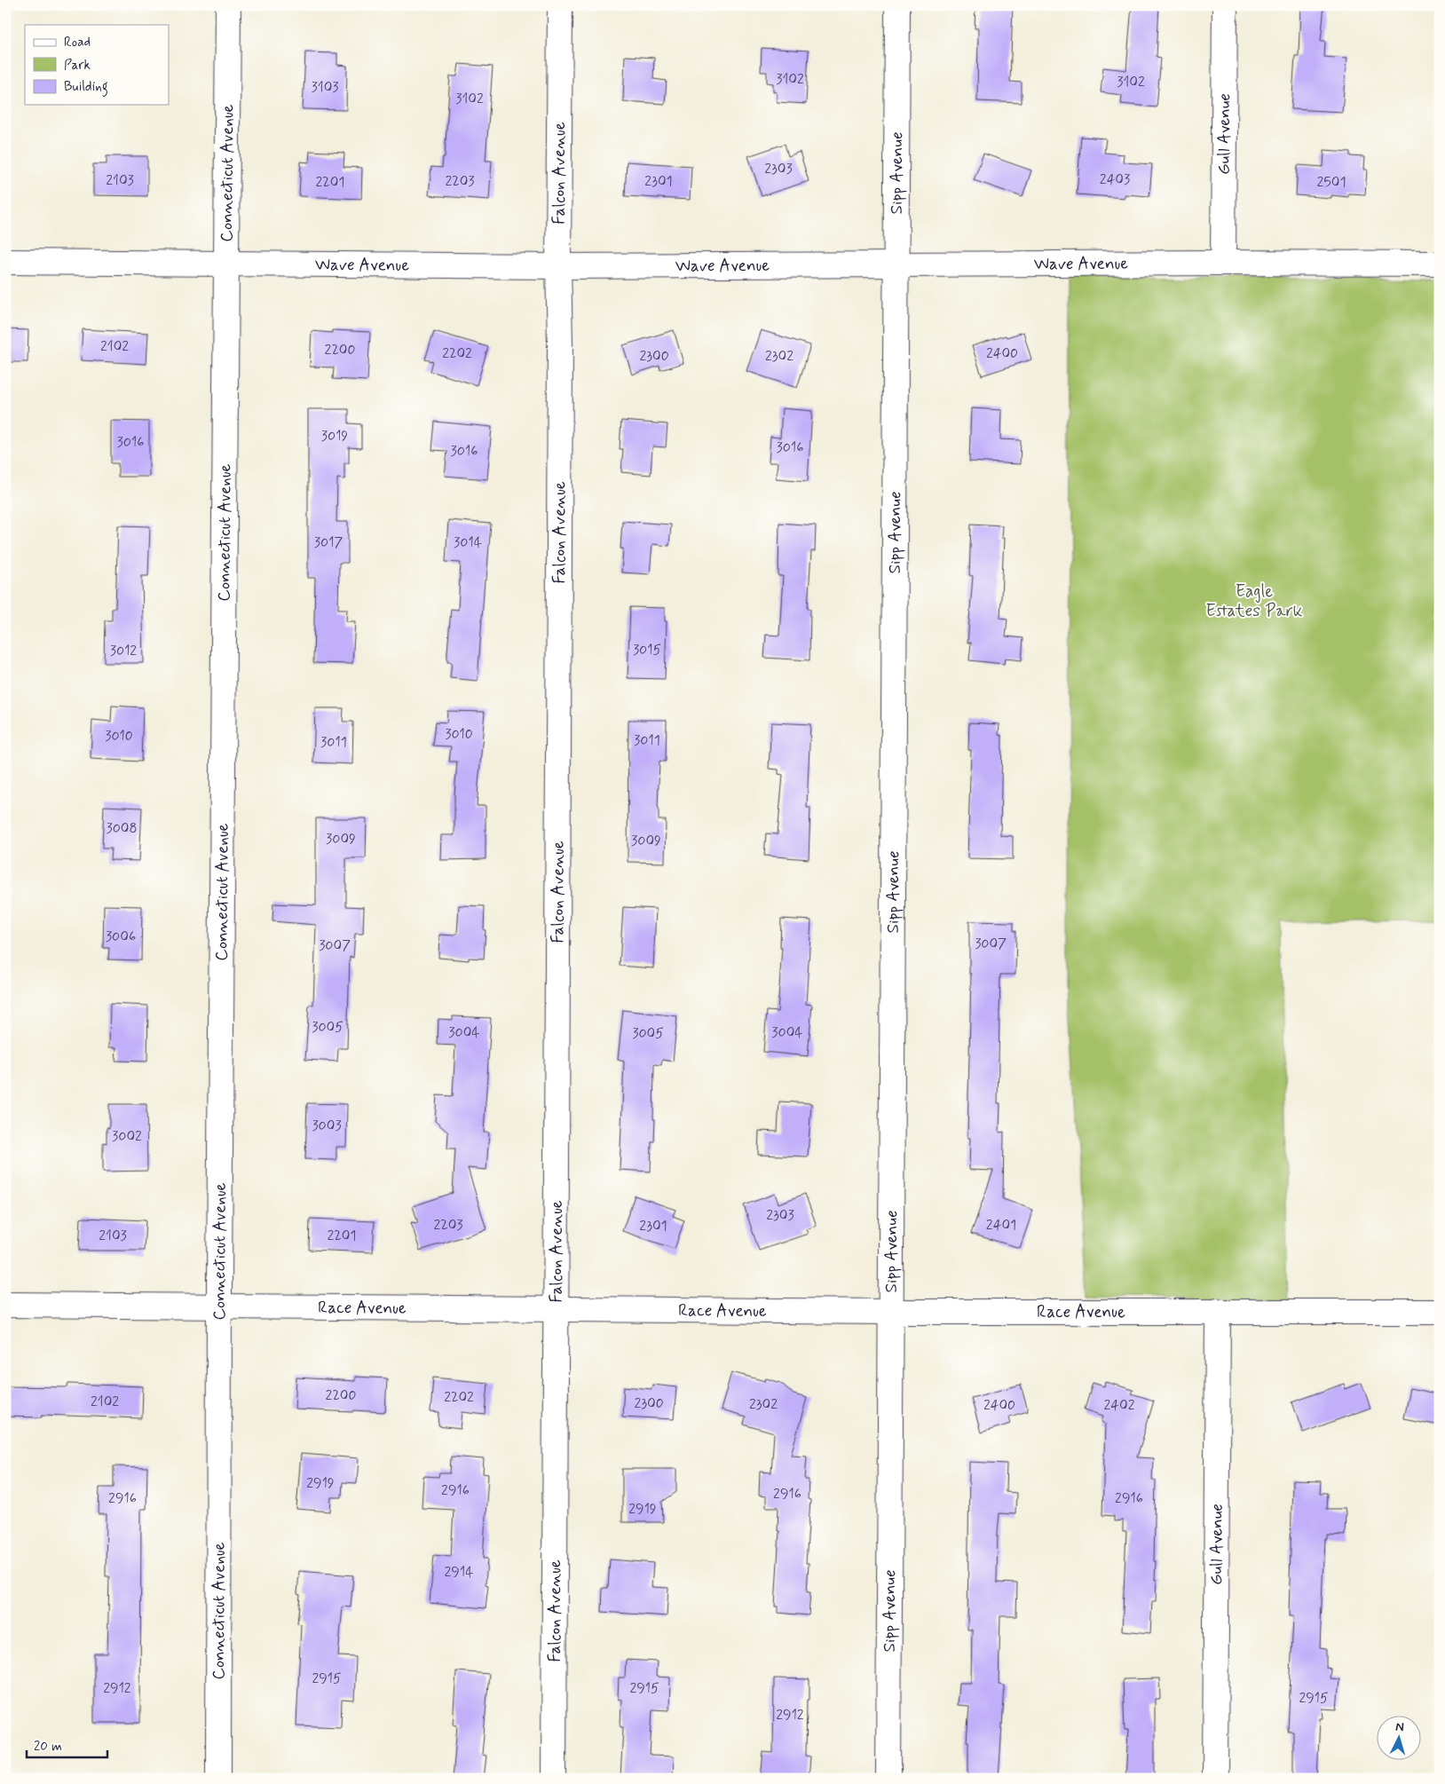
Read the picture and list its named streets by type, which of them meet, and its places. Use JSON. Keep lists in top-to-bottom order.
{
  "streets": {
    "street": [
      "Gull Avenue",
      "Connecticut Avenue",
      "Falcon Avenue",
      "Sipp Avenue",
      "Wave Avenue",
      "Race Avenue"
    ]
  },
  "crossings": [
    ["Gull Avenue", "Wave Avenue"],
    ["Gull Avenue", "Race Avenue"],
    ["Connecticut Avenue", "Wave Avenue"],
    ["Connecticut Avenue", "Race Avenue"],
    ["Falcon Avenue", "Wave Avenue"],
    ["Falcon Avenue", "Race Avenue"],
    ["Sipp Avenue", "Wave Avenue"],
    ["Sipp Avenue", "Race Avenue"]
  ],
  "parks": ["Eagle Estates Park"],
  "house_numbers": [
    "3102",
    "3102",
    "3103",
    "3102",
    "2303",
    "2403",
    "2103",
    "2203",
    "2301",
    "2201",
    "2501",
    "2102",
    "2200",
    "2202",
    "2400",
    "2300",
    "2302",
    "3019",
    "3016",
    "3016",
    "3016",
    "3017",
    "3014",
    "3015",
    "3012",
    "3010",
    "3010",
    "3011",
    "3011",
    "3008",
    "3009",
    "3009",
    "3006",
    "3007",
    "3007",
    "3005",
    "3004",
    "3004",
    "3005",
    "3003",
    "3002",
    "2303",
    "2203",
    "2401",
    "2301",
    "2103",
    "2201",
    "2200",
    "2202",
    "2102",
    "2300",
    "2302",
    "2400",
    "2402",
    "2919",
    "2916",
    "2916",
    "2916",
    "2916",
    "2919",
    "2914",
    "2915",
    "2912",
    "2915",
    "2915",
    "2912"
  ],
  "legend": ["Road", "Park", "Building"],
  "scale_bar": "20 m",
  "north": "top"
}
